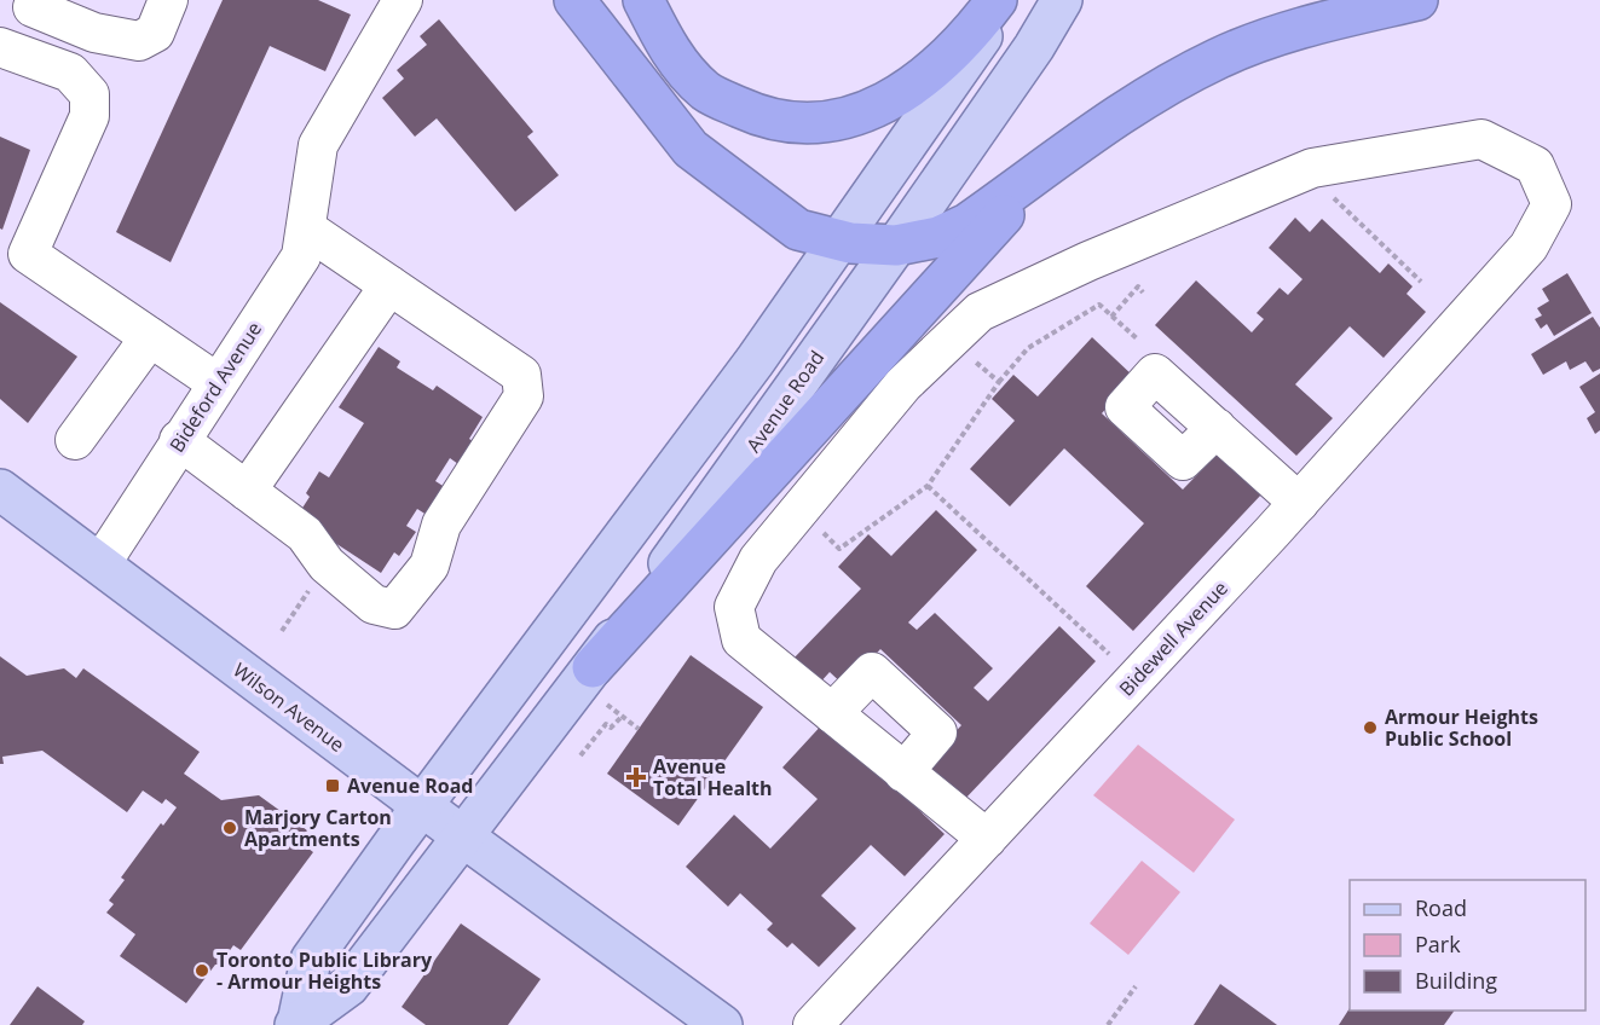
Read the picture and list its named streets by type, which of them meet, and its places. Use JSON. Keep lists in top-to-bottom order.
{
  "streets": {
    "main road": ["Avenue Road", "Wilson Avenue"],
    "street": ["Bideford Avenue", "Bidewell Avenue"]
  },
  "crossings": [
    ["Bideford Avenue", "Wilson Avenue"],
    ["Avenue Road", "Wilson Avenue"]
  ],
  "places": {
    "other": ["Armour Heights Public School", "Marjory Carton Apartments", "Toronto Public Library - Armour Heights"],
    "health": ["Avenue Total Health"],
    "transit": ["Avenue Road"]
  },
  "legend": ["Road", "Park", "Building"]
}
